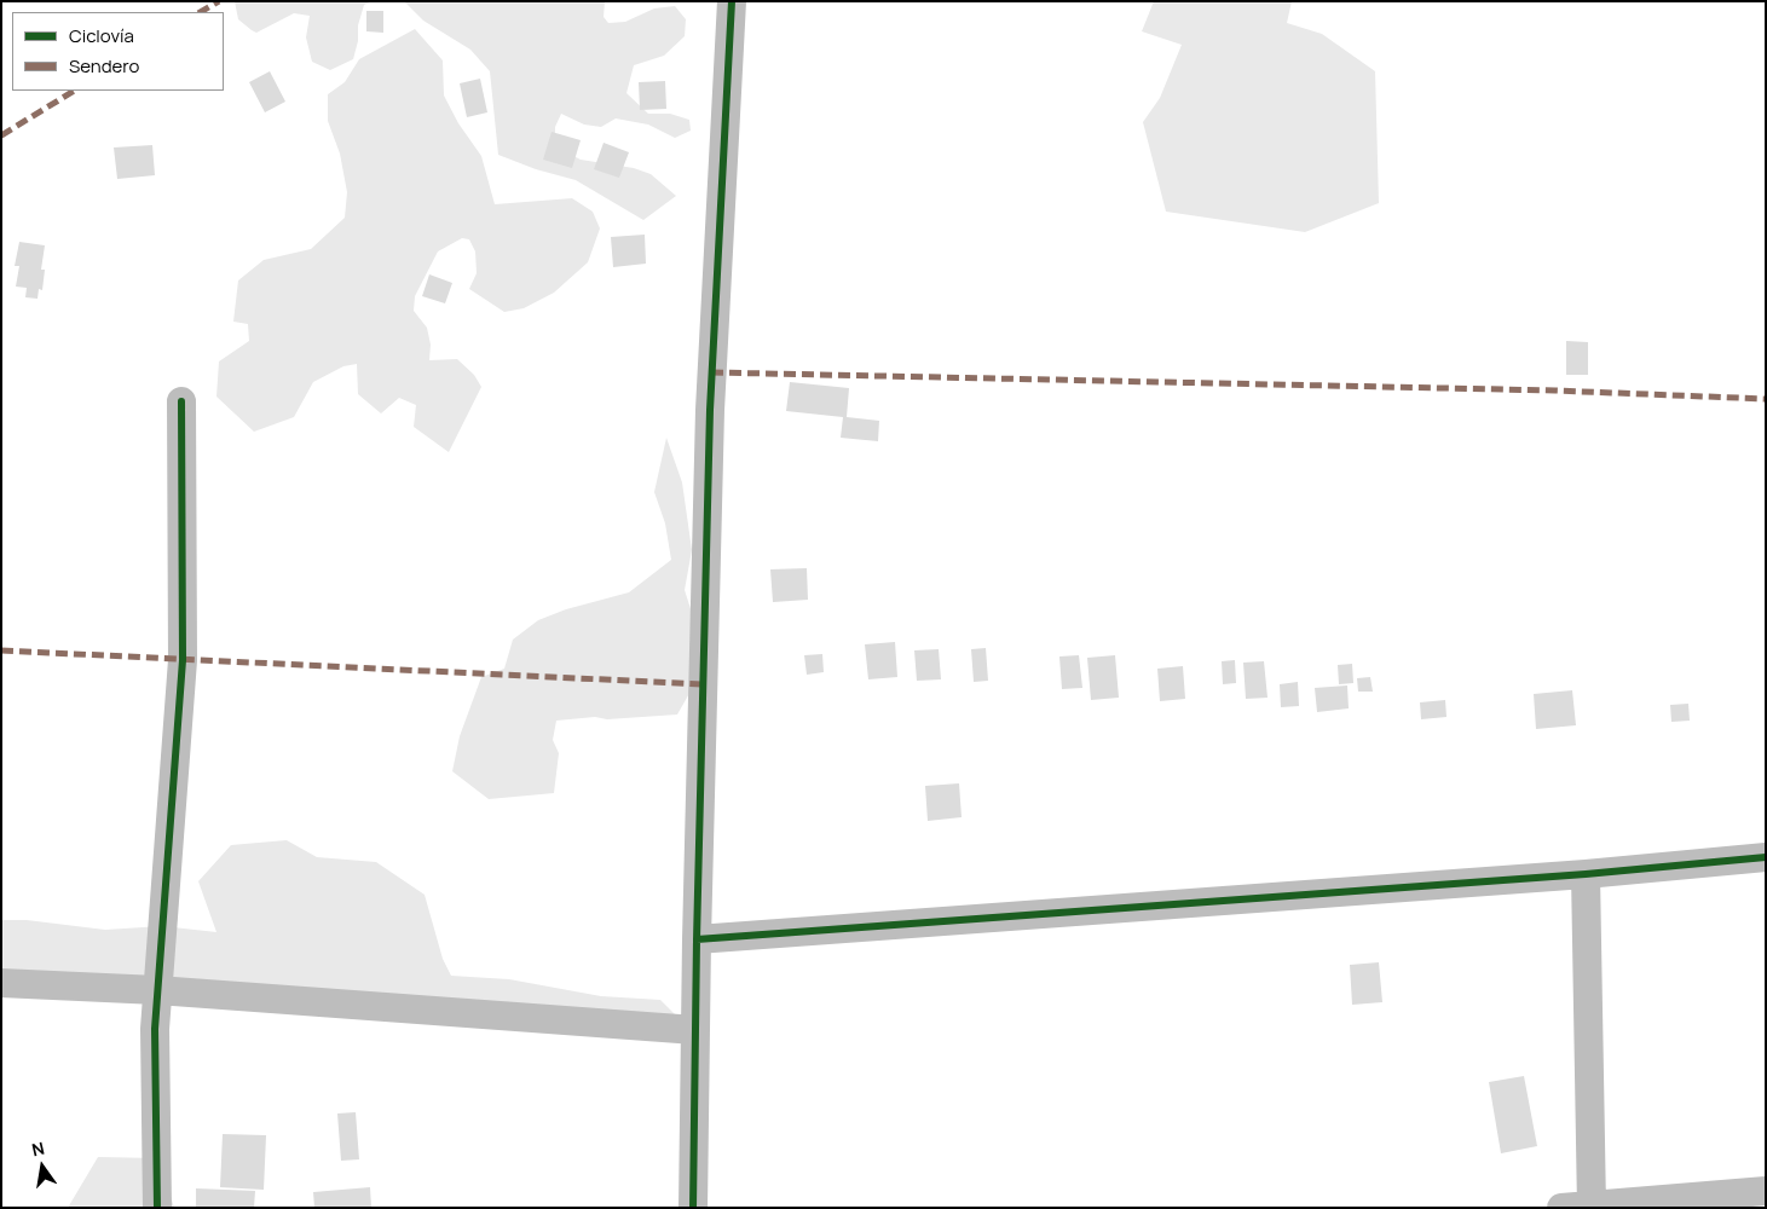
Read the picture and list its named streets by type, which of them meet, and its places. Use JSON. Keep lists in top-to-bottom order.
{
  "legend": ["Ciclovía", "Sendero"],
  "north": "top"
}
